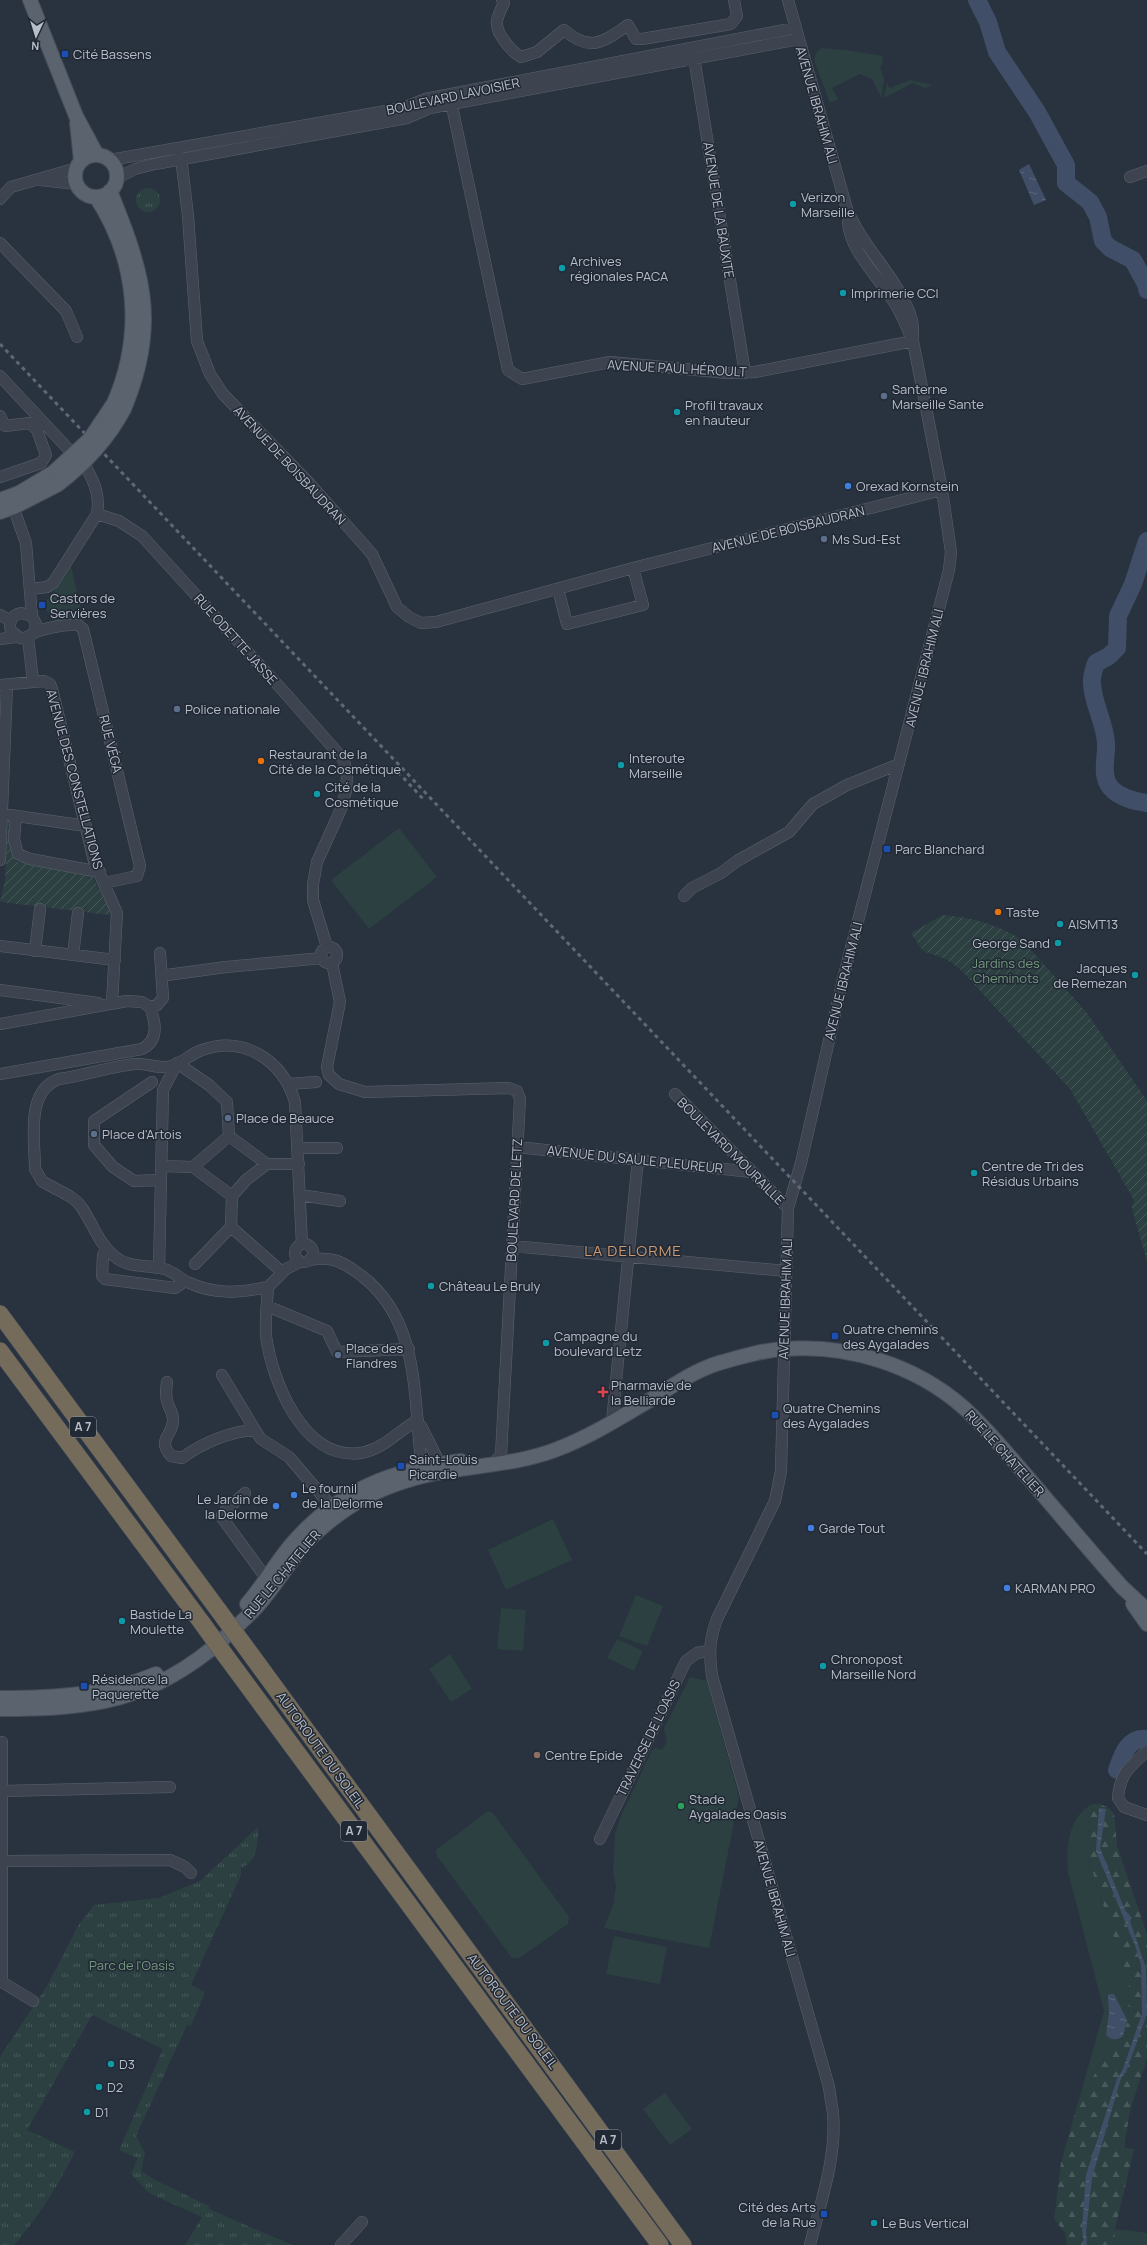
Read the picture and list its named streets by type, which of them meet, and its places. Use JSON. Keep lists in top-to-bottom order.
{
  "streets": {
    "highway": ["A 7", "AUTOROUTE DU SOLEIL"],
    "main road": ["RUE LE CHATELIER"],
    "street": [
      "BOULEVARD LAVOISIER",
      "AVENUE IBRAHIM ALI",
      "AVENUE DE LA BAUXITE",
      "AVENUE PAUL HÉROULT",
      "AVENUE DE BOISBAUDRAN",
      "RUE ODETTE JASSE",
      "RUE VÉGA",
      "AVENUE DES CONSTELLATIONS",
      "BOULEVARD MOURAILLE",
      "AVENUE DU SAULE PLEUREUR",
      "BOULEVARD DE LETZ",
      "TRAVERSE DE L'OASIS"
    ]
  },
  "crossings": [
    ["BOULEVARD LAVOISIER", "AVENUE IBRAHIM ALI"],
    ["BOULEVARD LAVOISIER", "AVENUE DE LA BAUXITE"],
    ["BOULEVARD LAVOISIER", "AVENUE PAUL HÉROULT"],
    ["BOULEVARD LAVOISIER", "AVENUE DE BOISBAUDRAN"],
    ["AVENUE IBRAHIM ALI", "AVENUE PAUL HÉROULT"],
    ["AVENUE IBRAHIM ALI", "AVENUE DE BOISBAUDRAN"],
    ["AVENUE IBRAHIM ALI", "BOULEVARD MOURAILLE"],
    ["AVENUE IBRAHIM ALI", "RUE LE CHATELIER"],
    ["AVENUE IBRAHIM ALI", "TRAVERSE DE L'OASIS"],
    ["AVENUE DE LA BAUXITE", "AVENUE PAUL HÉROULT"],
    ["RUE ODETTE JASSE", "BOULEVARD DE LETZ"],
    ["RUE VÉGA", "AVENUE DES CONSTELLATIONS"],
    ["BOULEVARD MOURAILLE", "AVENUE DU SAULE PLEUREUR"],
    ["AVENUE DU SAULE PLEUREUR", "BOULEVARD DE LETZ"],
    ["BOULEVARD DE LETZ", "RUE LE CHATELIER"]
  ],
  "districts": ["LA DELORME"],
  "parks": ["Jardins des Cheminots", "Parc de l'Oasis"],
  "places": {
    "transit": [
      "Cité Bassens",
      "Castors de Servières",
      "Parc Blanchard",
      "Quatre chemins des Aygalades",
      "Quatre Chemins des Aygalades",
      "Saint-Louis Picardie",
      "Résidence la Paquerette",
      "Cité des Arts de la Rue"
    ],
    "other": [
      "Verizon Marseille",
      "Archives régionales PACA",
      "Imprimerie CCI",
      "Santerne Marseille Sante",
      "Profil travaux en hauteur",
      "Orexad Kornstein",
      "Ms Sud-Est",
      "Police nationale",
      "Restaurant de la Cité de la Cosmétique",
      "Interoute Marseille",
      "Cité de la Cosmétique",
      "Taste",
      "AISMT13",
      "George Sand",
      "Jacques de Remezan",
      "Place de Beauce",
      "Place d'Artois",
      "Centre de Tri des Résidus Urbains",
      "Château Le Bruly",
      "Campagne du boulevard Letz",
      "Place des Flandres",
      "Le fournil de la Delorme",
      "Le Jardin de la Delorme",
      "Garde Tout",
      "KARMAN PRO",
      "Bastide La Moulette",
      "Chronopost Marseille Nord",
      "Centre Epide",
      "Stade Aygalades Oasis",
      "D3",
      "D2",
      "D1",
      "Le Bus Vertical"
    ],
    "health": ["Pharmavie de la Belliarde"]
  },
  "north": "bottom"
}
